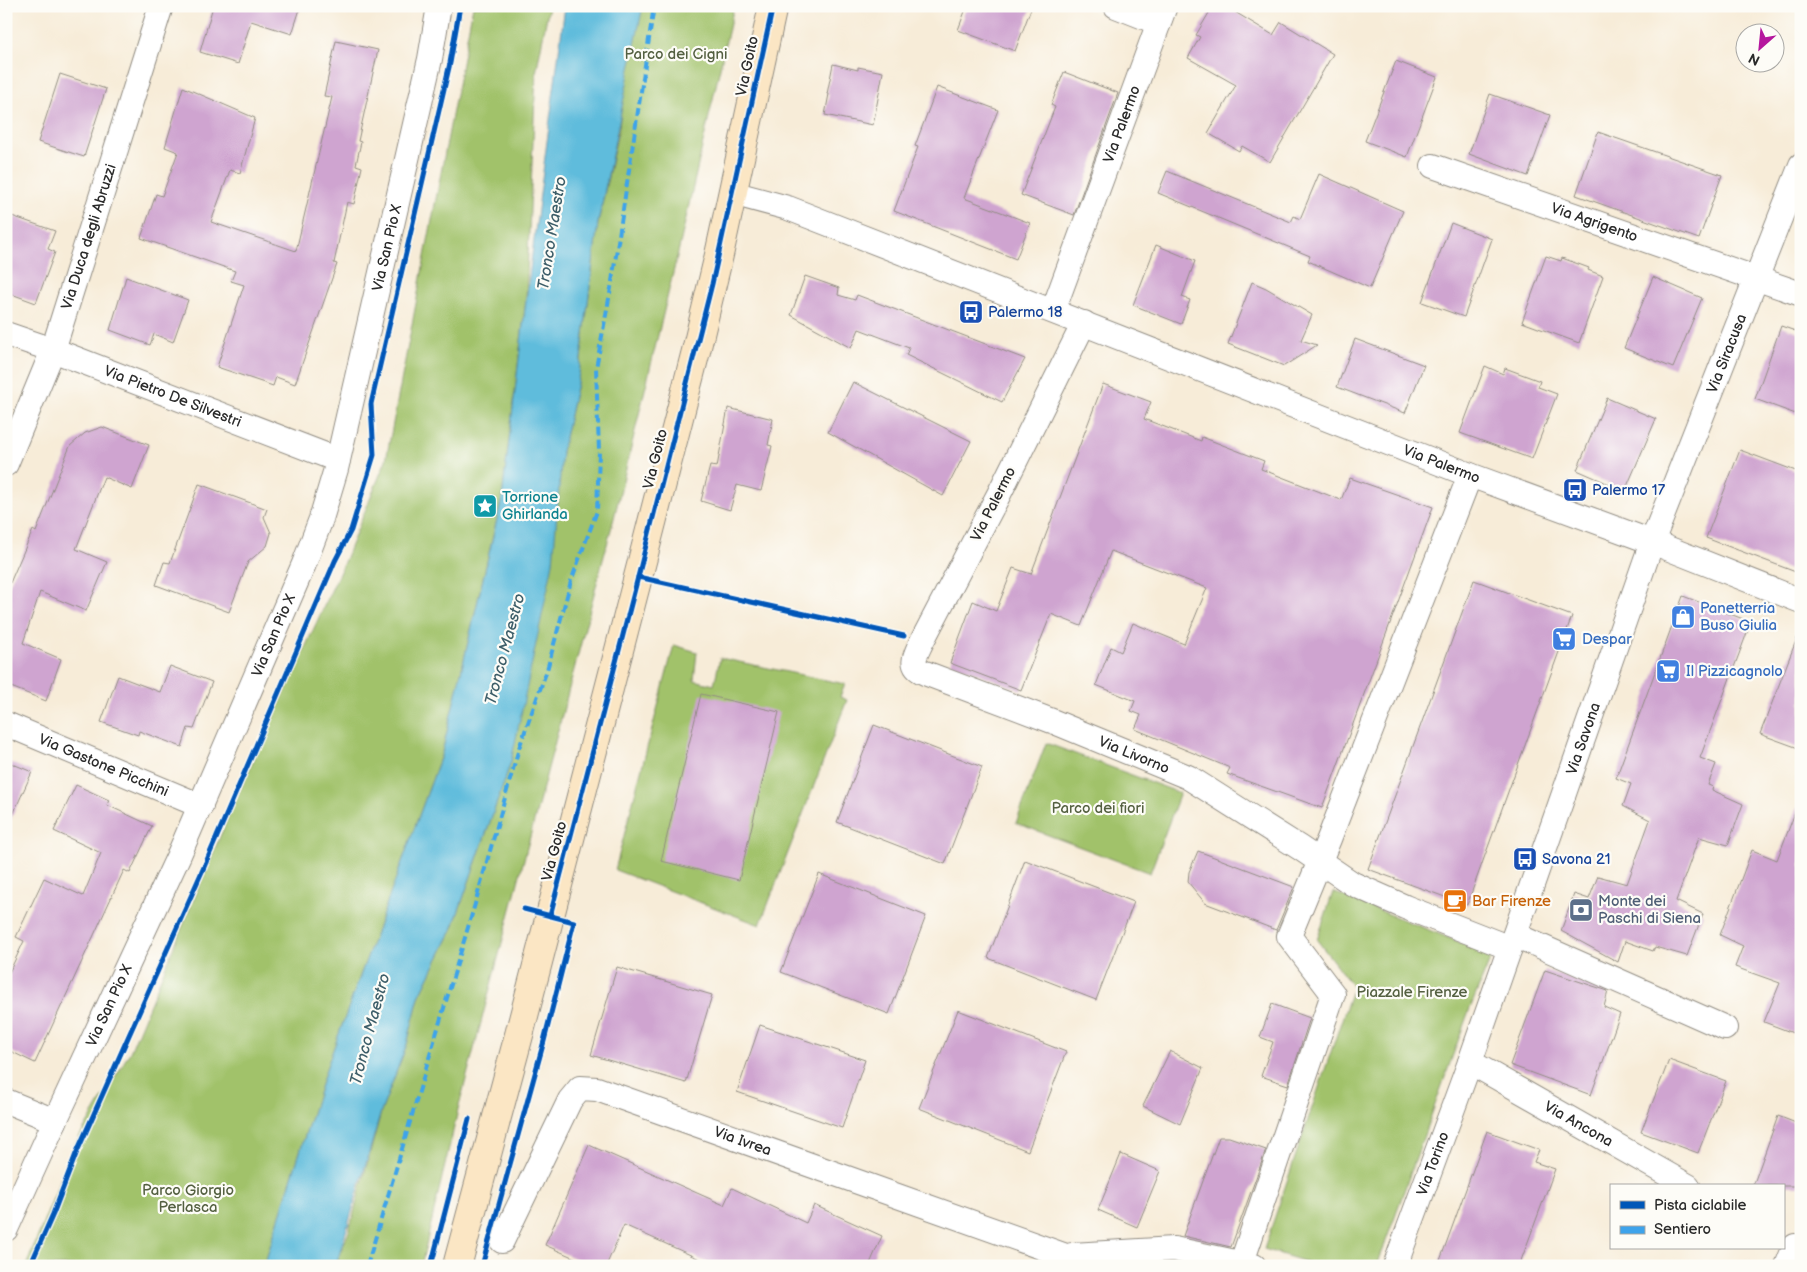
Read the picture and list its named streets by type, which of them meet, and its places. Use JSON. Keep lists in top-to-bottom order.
{
  "streets": {
    "main road": ["Via Goito"],
    "street": [
      "Via Palermo",
      "Via Agrigento",
      "Via Duca degli Abruzzi",
      "Via San Pio X",
      "Via Siracusa",
      "Via Pietro De Silvestri",
      "Via Savona",
      "Via Livorno",
      "Via Gastone Picchini",
      "Via Ancona",
      "Via Ivrea",
      "Via Torino"
    ]
  },
  "crossings": [
    ["Via Goito", "Via Palermo"],
    ["Via Palermo", "Via Siracusa"],
    ["Via Palermo", "Via Savona"],
    ["Via Palermo", "Via Livorno"],
    ["Via Agrigento", "Via Siracusa"],
    ["Via Duca degli Abruzzi", "Via Pietro De Silvestri"],
    ["Via San Pio X", "Via Pietro De Silvestri"],
    ["Via San Pio X", "Via Gastone Picchini"],
    ["Via Siracusa", "Via Savona"],
    ["Via Savona", "Via Livorno"],
    ["Via Savona", "Via Ancona"],
    ["Via Savona", "Via Torino"],
    ["Via Ancona", "Via Torino"]
  ],
  "water": ["Tronco Maestro"],
  "parks": [
    "Parco dei Cigni",
    "Parco dei fiori",
    "Piazzale Firenze",
    "Parco Giorgio Perlasca"
  ],
  "places": {
    "bus stop": ["Palermo 18", "Palermo 17", "Savona 21"],
    "place": ["Torrione Ghirlanda"],
    "shop": ["Panetterria Buso Giulia"],
    "supermarket": ["Despar", "Il Pizzicagnolo"],
    "cafe": ["Bar Firenze"],
    "bank": ["Monte dei Paschi di Siena"]
  },
  "legend": ["Pista ciclabile", "Sentiero"],
  "north": "bottom left"
}
